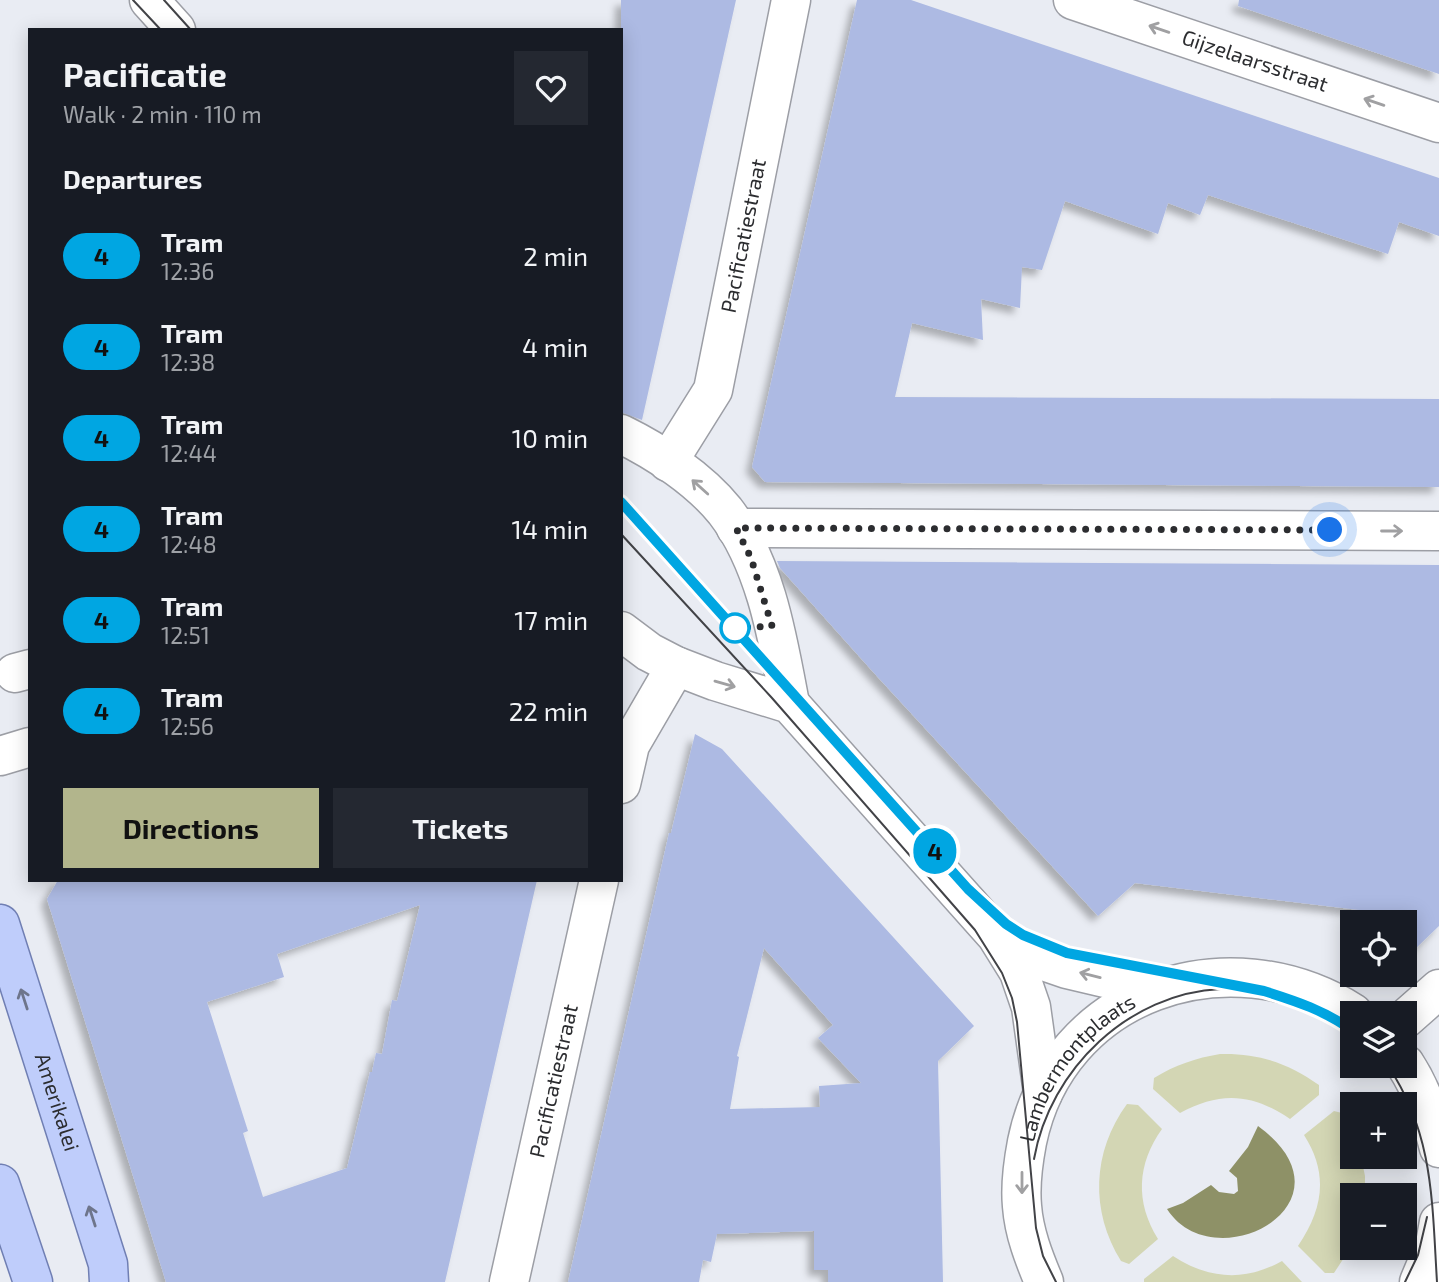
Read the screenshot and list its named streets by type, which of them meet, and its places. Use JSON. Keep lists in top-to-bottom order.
{
  "streets": {
    "main road": ["Amerikalei"],
    "street": ["Gijzelaarsstraat", "Pacificatiestraat", "Lambermontplaats"]
  },
  "one_way": ["Gijzelaarsstraat", "Amerikalei"],
  "lines": ["tram line 4"],
  "page": {
    "on_map": "4",
    "heading": [
      ["Pacificatie", "Walk · 2 min · 110 m"],
      "Departures"
    ],
    "list": [
      {
        "mark": "4",
        "name": "Tram",
        "note": "12:36",
        "value": "2 min"
      },
      {
        "mark": "4",
        "name": "Tram",
        "note": "12:38",
        "value": "4 min"
      },
      {
        "mark": "4",
        "name": "Tram",
        "note": "12:44",
        "value": "10 min"
      },
      {
        "mark": "4",
        "name": "Tram",
        "note": "12:48",
        "value": "14 min"
      },
      {
        "mark": "4",
        "name": "Tram",
        "note": "12:51",
        "value": "17 min"
      },
      {
        "mark": "4",
        "name": "Tram",
        "note": "12:56",
        "value": "22 min"
      }
    ],
    "buttons": ["Directions", "Tickets"],
    "map_buttons": ["+", "−"]
  }
}
